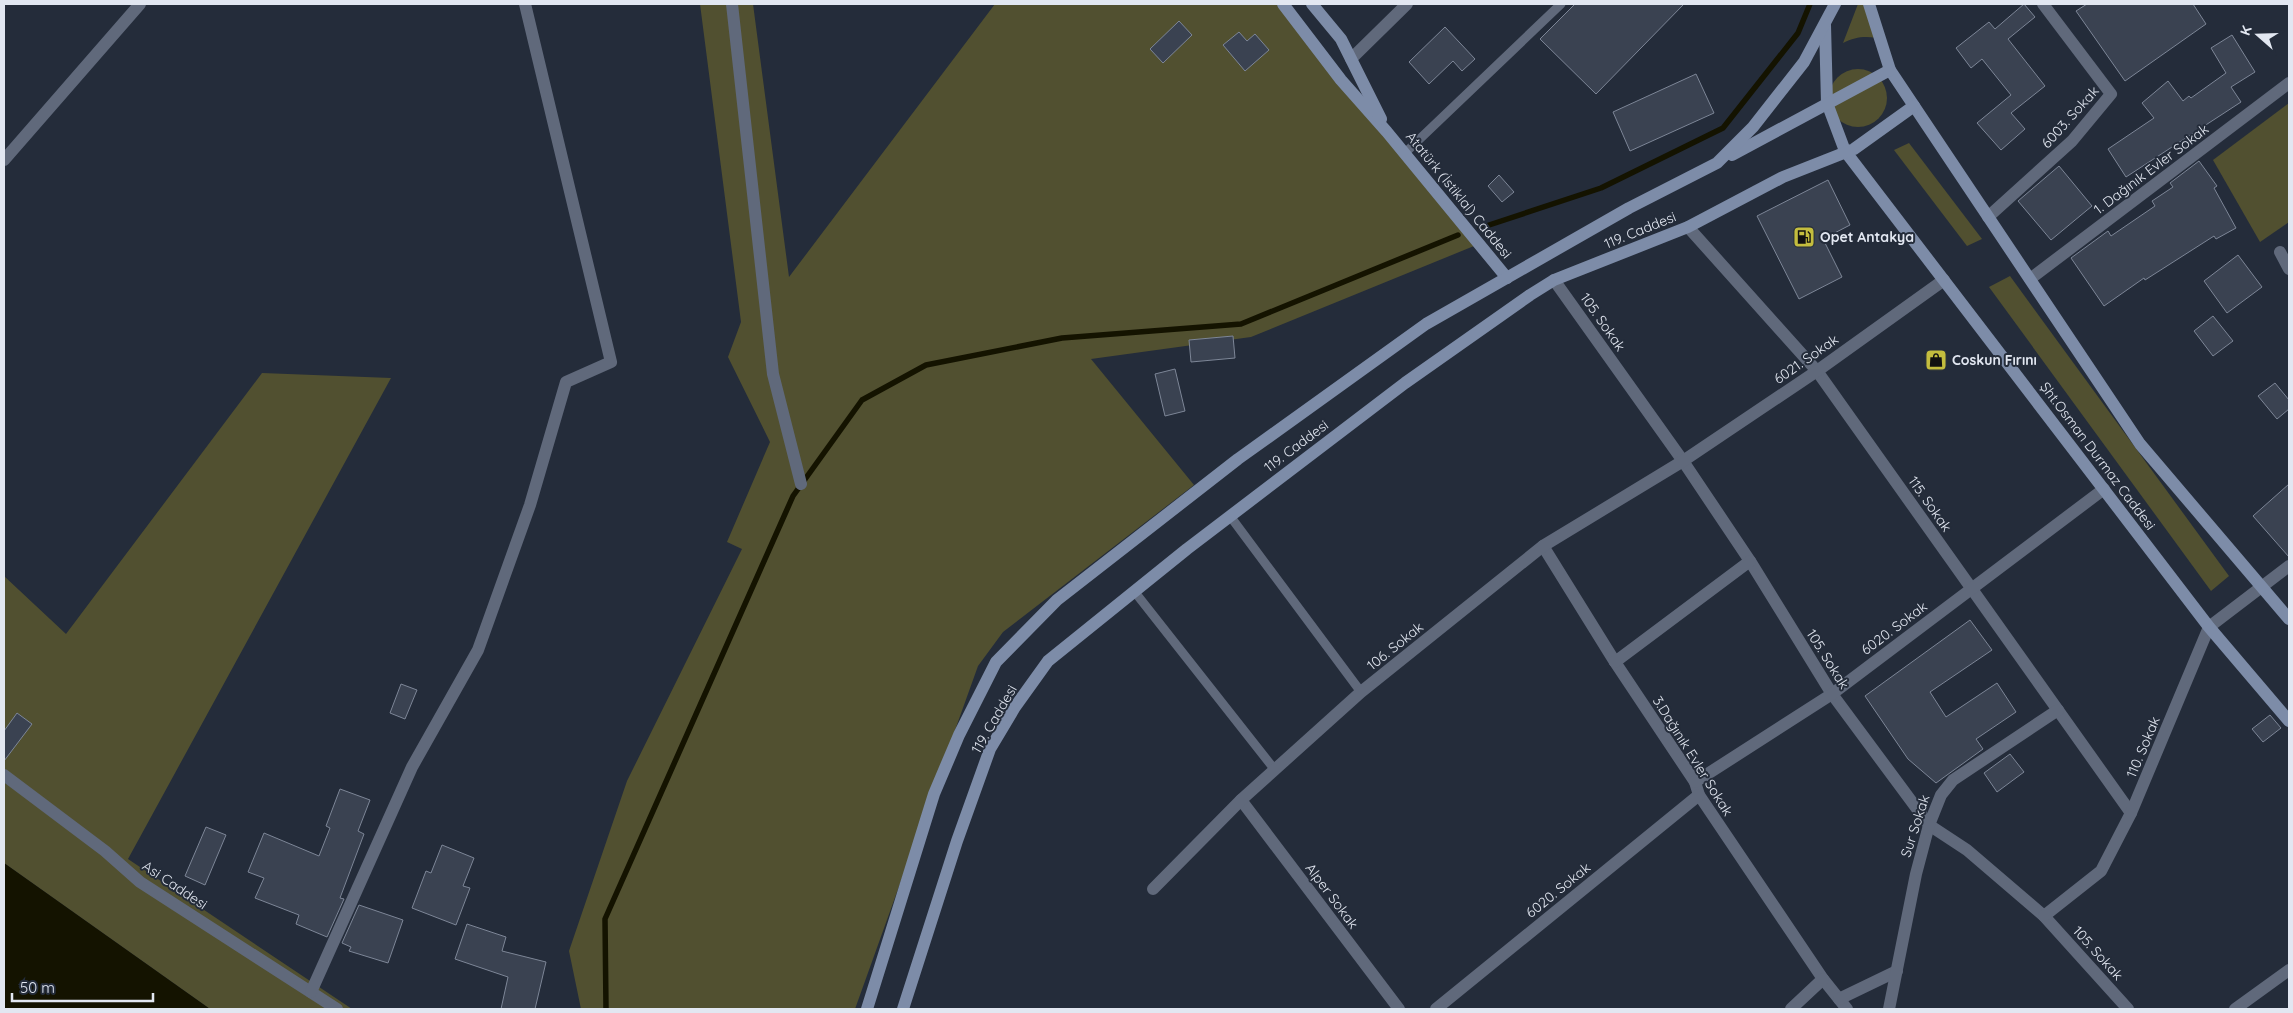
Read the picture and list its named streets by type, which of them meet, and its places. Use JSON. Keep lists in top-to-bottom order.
{
  "streets": {
    "street": [
      "6003. Sokak",
      "1. Dağınık Evler Sokak",
      "Atatürk (İstiklal) Caddesi",
      "119. Caddesi",
      "105. Sokak",
      "6021. Sokak",
      "Şht.Osman Durmaz Caddesi",
      "115. Sokak",
      "6020. Sokak",
      "106. Sokak",
      "110. Sokak",
      "3.Dağınık Evler Sokak",
      "Sur Sokak",
      "Asi Caddesi",
      "Alper Sokak"
    ]
  },
  "crossings": [
    ["Atatürk (İstiklal) Caddesi", "119. Caddesi"],
    ["119. Caddesi", "105. Sokak"],
    ["119. Caddesi", "Şht.Osman Durmaz Caddesi"],
    ["119. Caddesi", "115. Sokak"],
    ["105. Sokak", "6021. Sokak"],
    ["105. Sokak", "6020. Sokak"],
    ["105. Sokak", "106. Sokak"],
    ["105. Sokak", "110. Sokak"],
    ["105. Sokak", "Sur Sokak"],
    ["6021. Sokak", "Şht.Osman Durmaz Caddesi"],
    ["6021. Sokak", "115. Sokak"],
    ["6021. Sokak", "106. Sokak"],
    ["Şht.Osman Durmaz Caddesi", "6020. Sokak"],
    ["Şht.Osman Durmaz Caddesi", "110. Sokak"],
    ["115. Sokak", "6020. Sokak"],
    ["115. Sokak", "110. Sokak"],
    ["115. Sokak", "Sur Sokak"],
    ["6020. Sokak", "3.Dağınık Evler Sokak"],
    ["106. Sokak", "3.Dağınık Evler Sokak"],
    ["106. Sokak", "Alper Sokak"]
  ],
  "places": {
    "fuel station": ["Opet Antakya"],
    "shop": ["Coskun Fırını"]
  },
  "scale_bar": "50 m",
  "north": "left"
}
